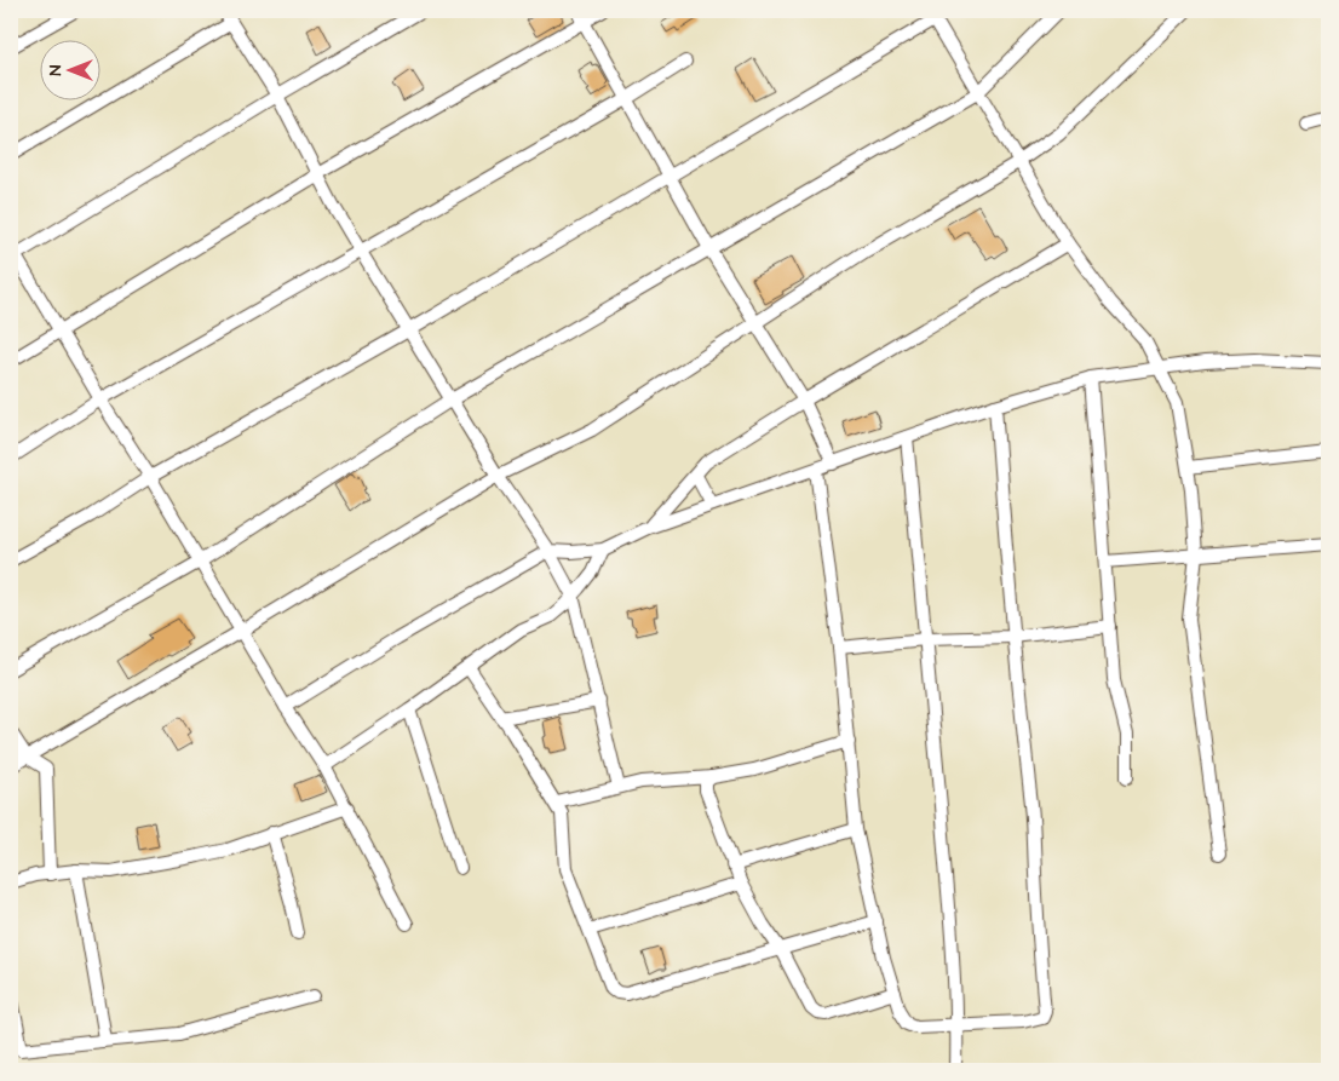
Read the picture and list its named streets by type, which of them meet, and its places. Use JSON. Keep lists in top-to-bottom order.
{
  "north": "left"
}
